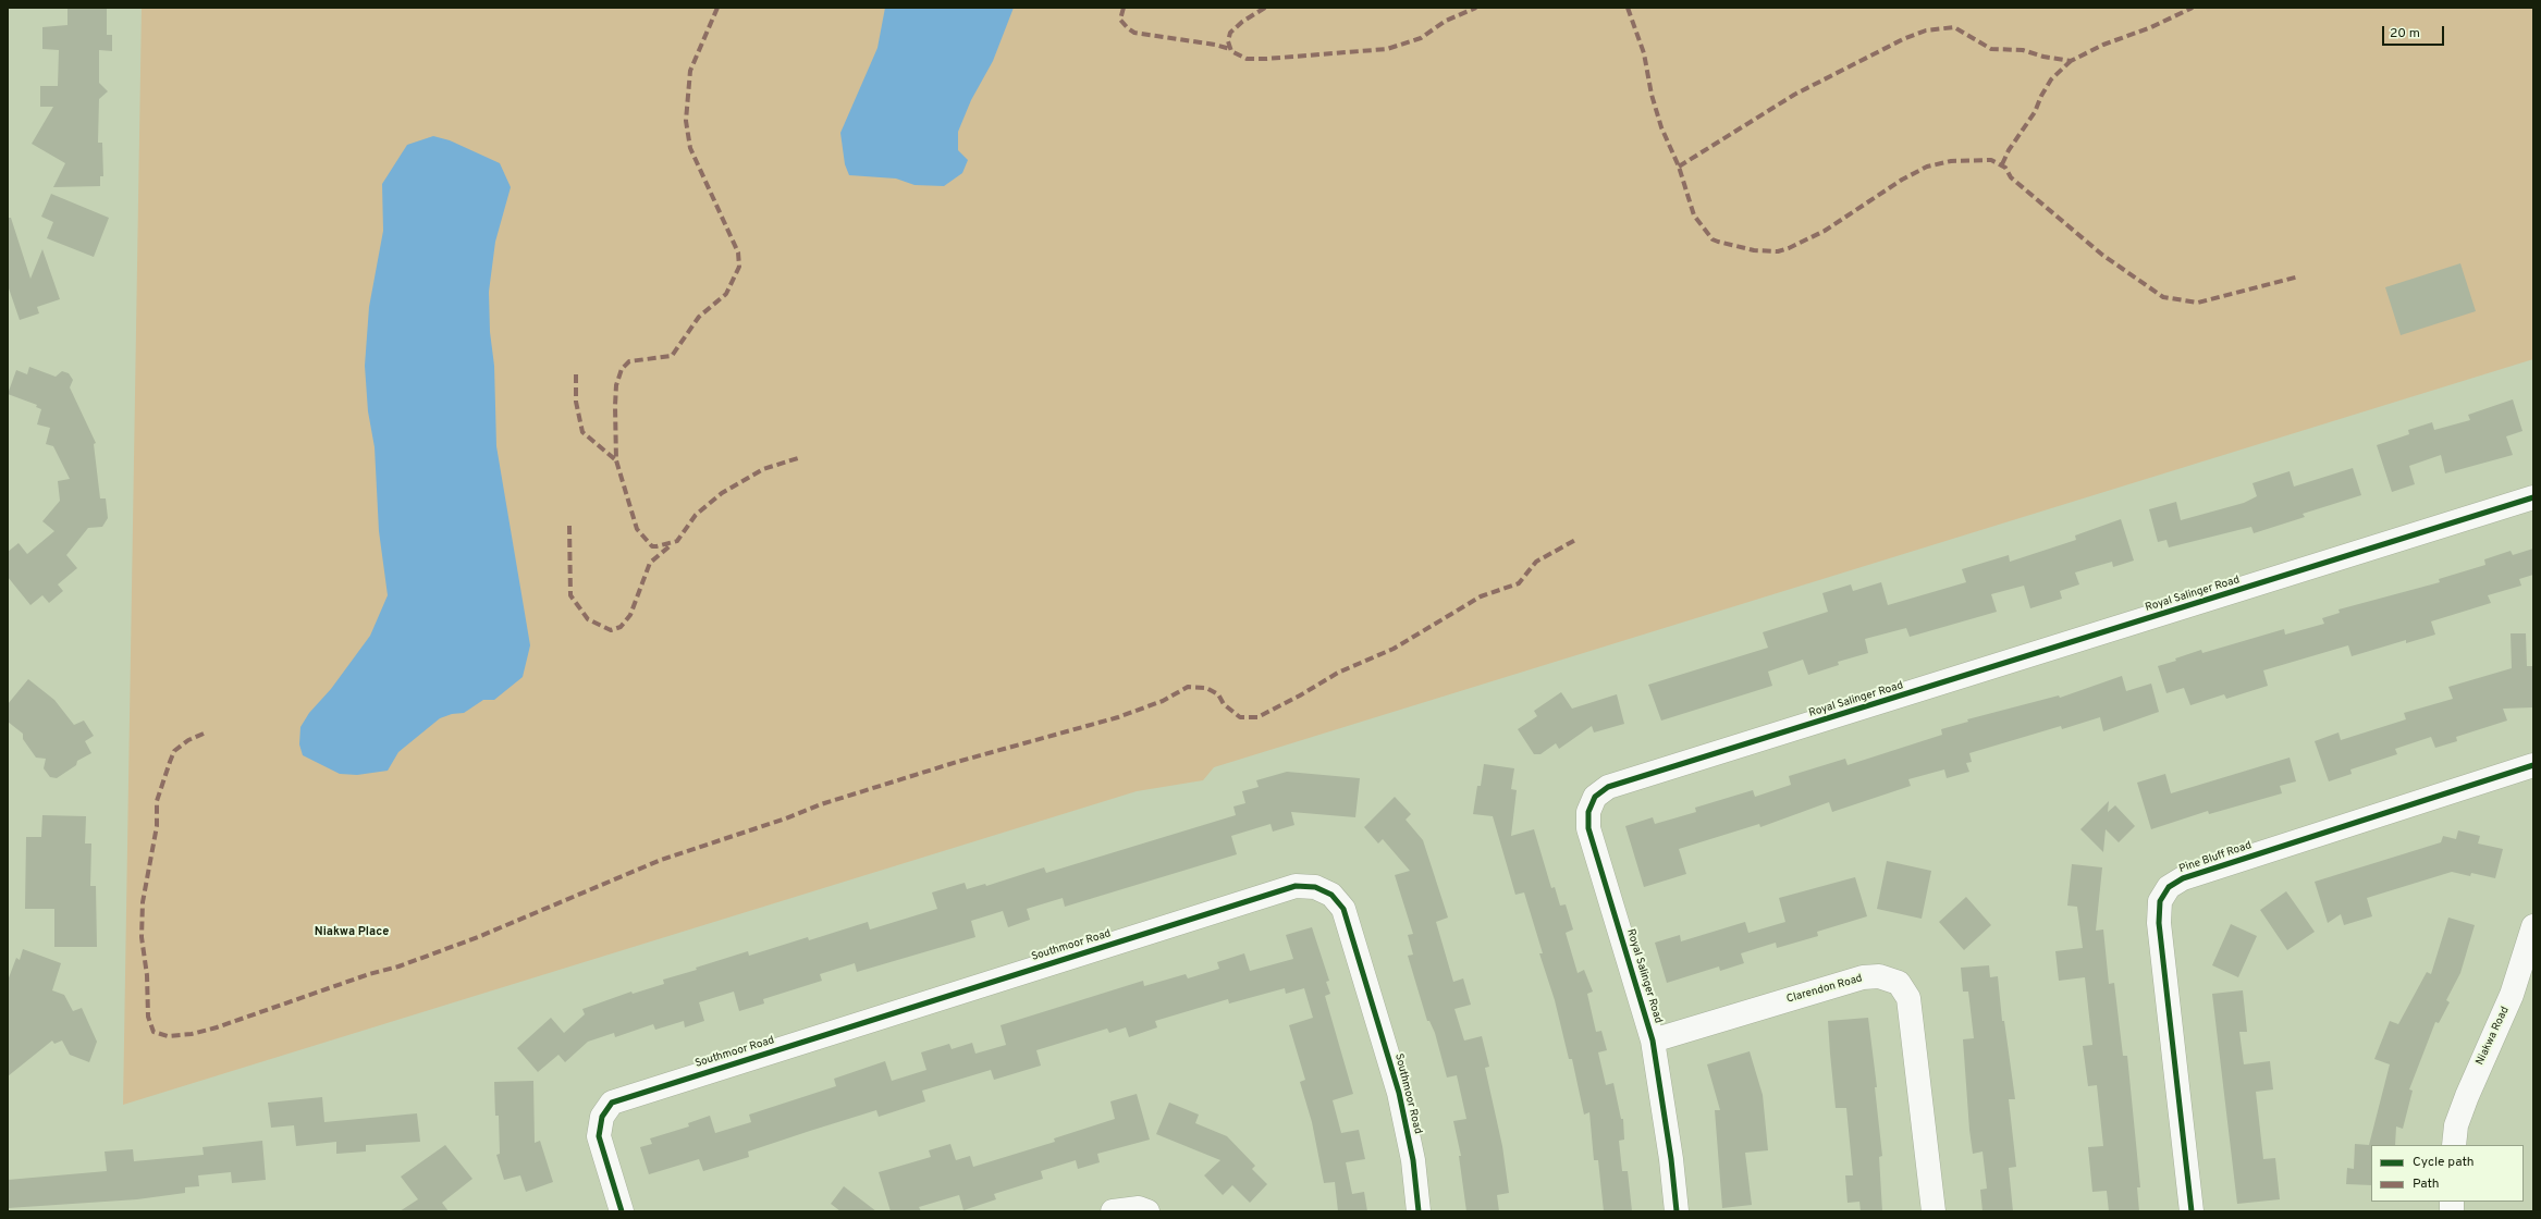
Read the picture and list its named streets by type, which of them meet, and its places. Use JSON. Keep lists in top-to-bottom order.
{
  "streets": {
    "street": [
      "Royal Salinger Road",
      "Pine Bluff Road",
      "Southmoor Road",
      "Clarendon Road",
      "Niakwa Road"
    ]
  },
  "crossings": [
    ["Royal Salinger Road", "Clarendon Road"]
  ],
  "districts": ["Niakwa Place"],
  "legend": ["Cycle path", "Path"],
  "scale_bar": "20 m"
}
